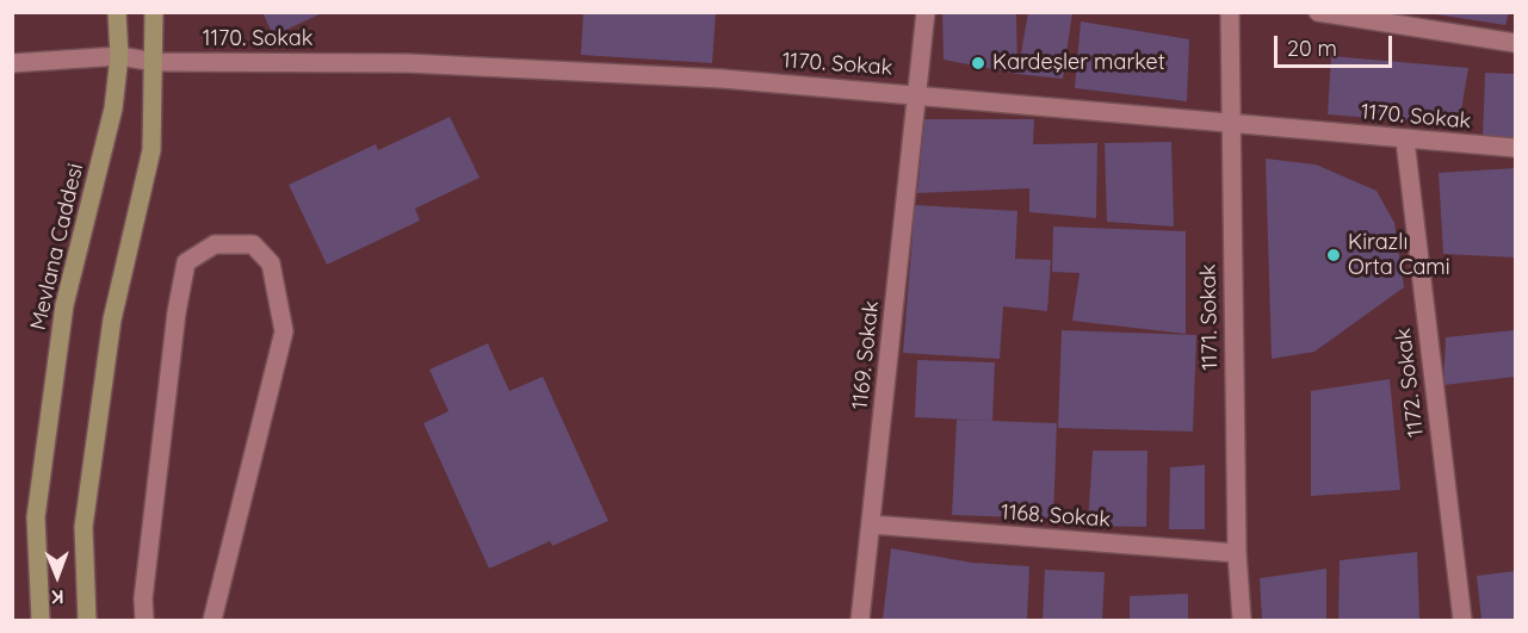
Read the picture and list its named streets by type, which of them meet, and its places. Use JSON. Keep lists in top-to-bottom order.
{
  "streets": {
    "main road": ["Mevlana Caddesi"],
    "street": [
      "1170. Sokak",
      "1171. Sokak",
      "1169. Sokak",
      "1172. Sokak",
      "1168. Sokak"
    ]
  },
  "crossings": [
    ["1170. Sokak", "Mevlana Caddesi"],
    ["1170. Sokak", "1171. Sokak"],
    ["1170. Sokak", "1169. Sokak"],
    ["1170. Sokak", "1172. Sokak"],
    ["1171. Sokak", "1168. Sokak"],
    ["1169. Sokak", "1168. Sokak"]
  ],
  "places": ["Kardeşler market", "Kirazlı Orta Cami"],
  "scale_bar": "20 m",
  "north": "bottom"
}
